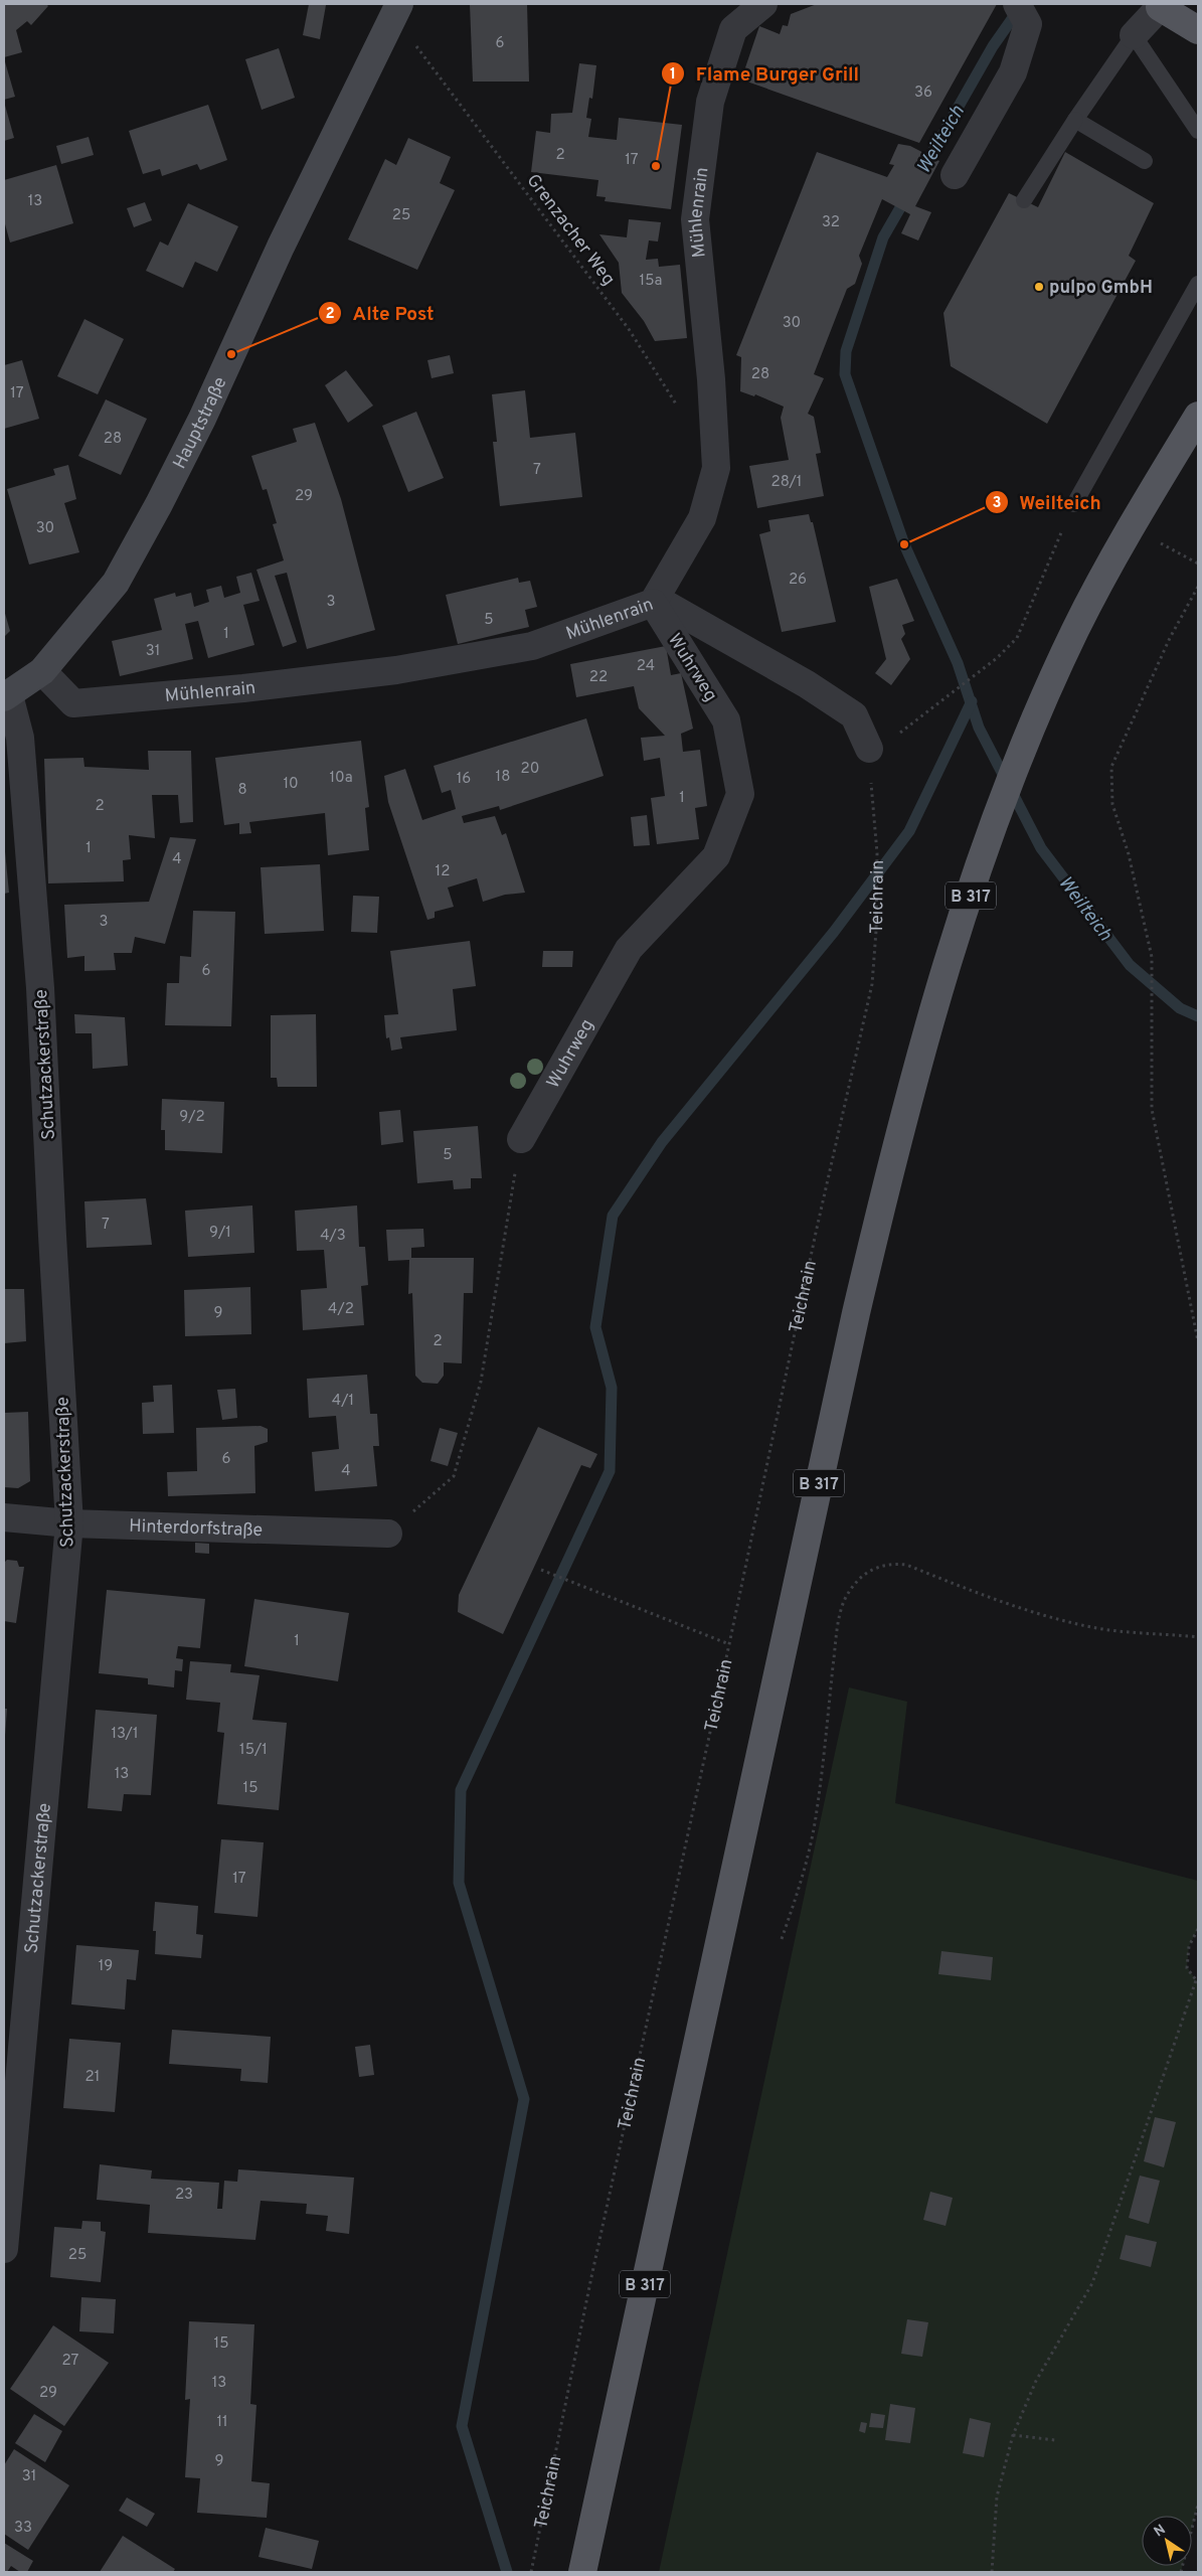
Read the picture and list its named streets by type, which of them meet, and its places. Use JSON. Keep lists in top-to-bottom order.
{
  "streets": {
    "main road": ["B 317"],
    "street": [
      "Mühlenrain",
      "Hauptstraße",
      "Wuhrweg",
      "Schutzackerstraße",
      "Hinterdorfstraße"
    ],
    "path": ["Grenzacher Weg", "Teichrain"]
  },
  "crossings": [
    ["Mühlenrain", "Hauptstraße"],
    ["Mühlenrain", "Wuhrweg"],
    ["Grenzacher Weg", "Hauptstraße"],
    ["Hauptstraße", "Schutzackerstraße"],
    ["Schutzackerstraße", "Hinterdorfstraße"]
  ],
  "water": ["Weilteich"],
  "places": [
    "Flame Burger Grill",
    "pulpo GmbH",
    "Alte Post",
    "Weilteich"
  ],
  "house_numbers": [
    "6",
    "36",
    "2",
    "17",
    "13",
    "25",
    "32",
    "15a",
    "30",
    "28",
    "17",
    "28",
    "7",
    "28/1",
    "29",
    "30",
    "26",
    "3",
    "5",
    "1",
    "31",
    "24",
    "22",
    "20",
    "18",
    "10a",
    "16",
    "10",
    "8",
    "1",
    "2",
    "1",
    "4",
    "12",
    "3",
    "6",
    "9/2",
    "5",
    "7",
    "9/1",
    "4/3",
    "4/2",
    "9",
    "2",
    "4/1",
    "6",
    "4",
    "1",
    "13/1",
    "15/1",
    "13",
    "15",
    "17",
    "19",
    "21",
    "23",
    "25",
    "15",
    "27",
    "13",
    "29",
    "11",
    "9",
    "31",
    "33"
  ],
  "north": "top left"
}
